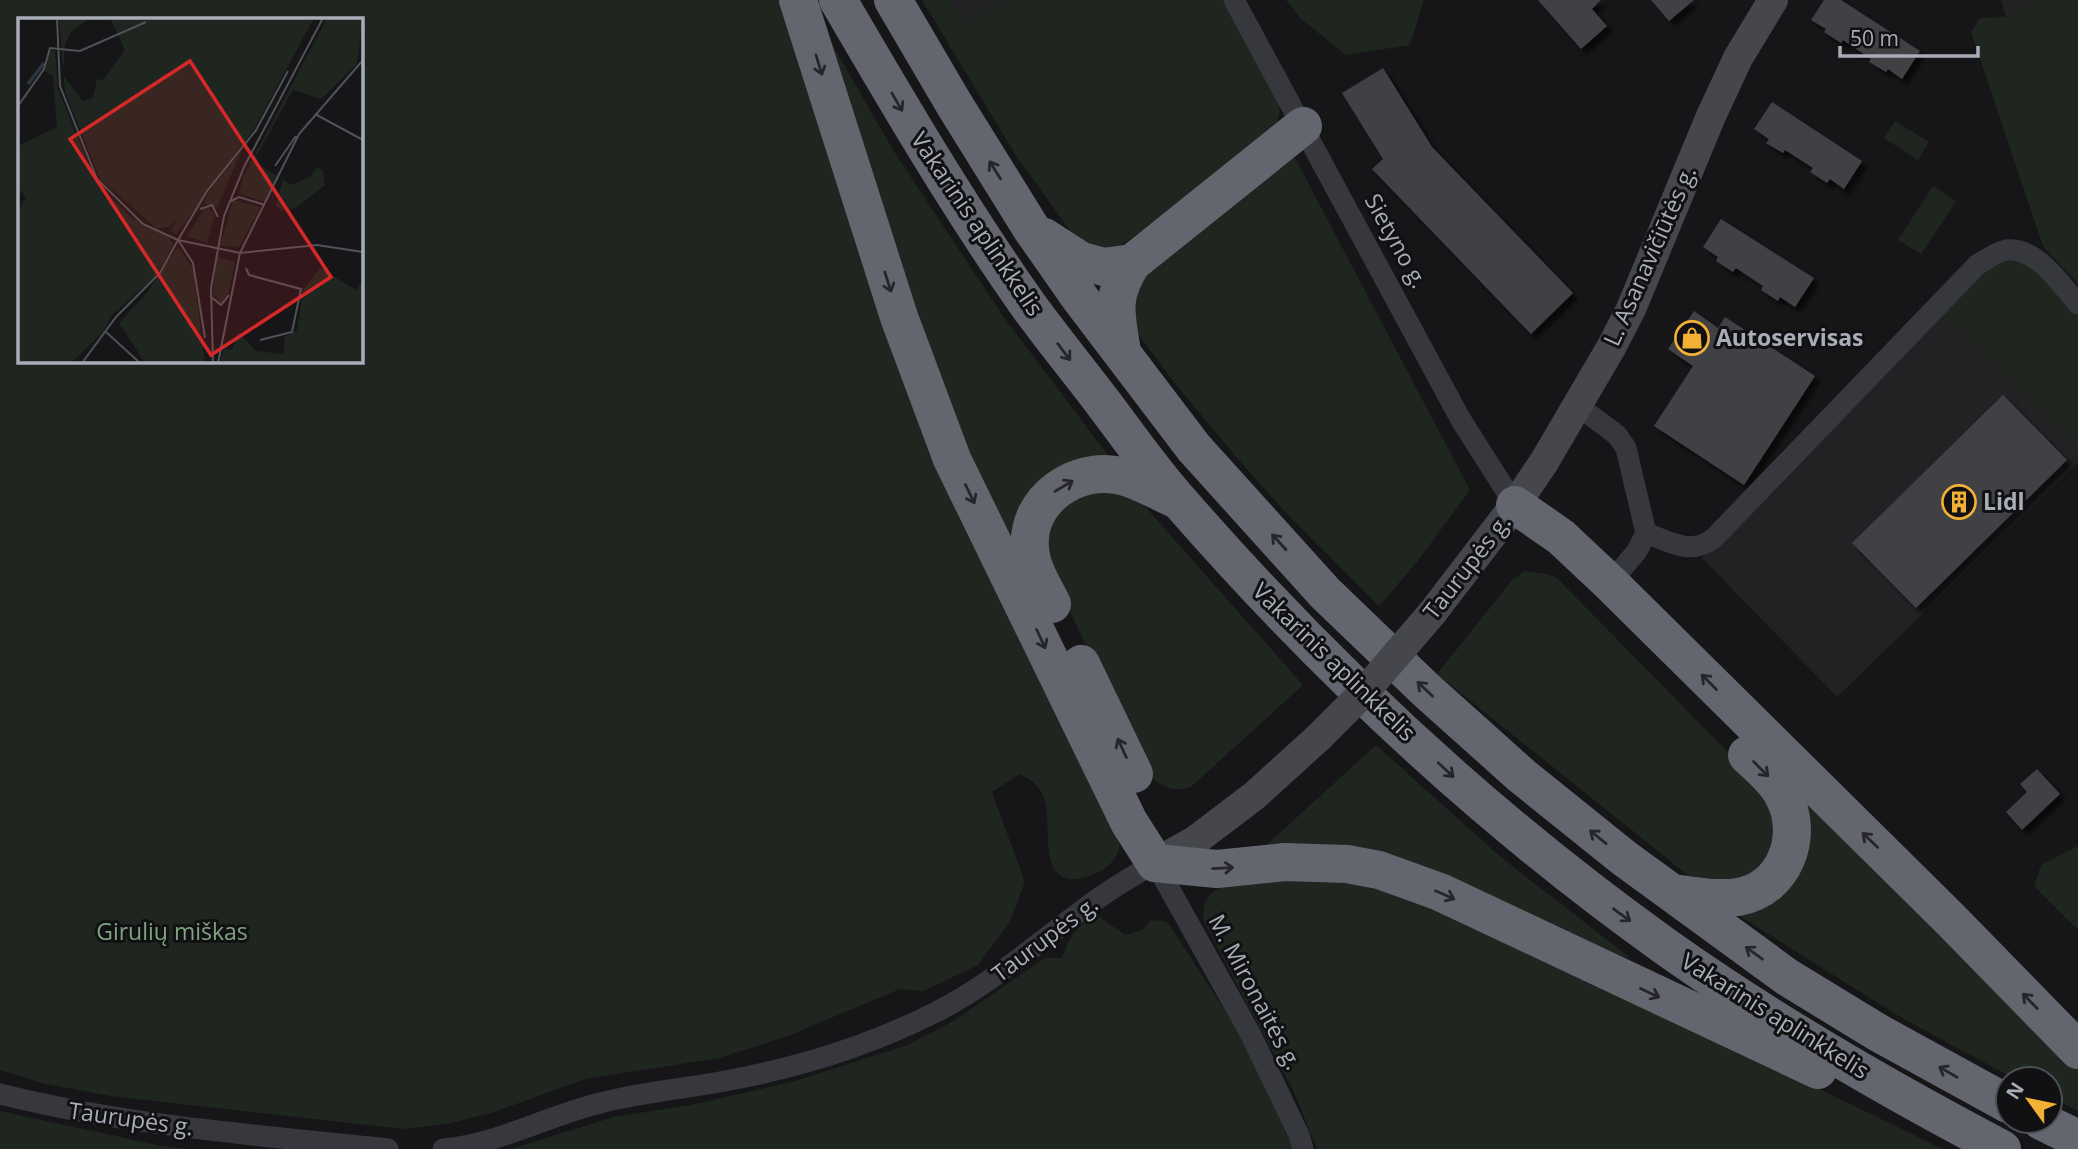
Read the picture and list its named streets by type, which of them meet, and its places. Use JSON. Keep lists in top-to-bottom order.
{
  "streets": {
    "highway": ["Vakarinis aplinkkelis"],
    "main road": ["L. Asanavičiūtės g.", "Taurupės g."],
    "street": ["Sietyno g.", "M. Mironaitės g."]
  },
  "crossings": [
    ["Sietyno g.", "L. Asanavičiūtės g."],
    ["Sietyno g.", "Taurupės g."],
    ["L. Asanavičiūtės g.", "Taurupės g."],
    ["Taurupės g.", "M. Mironaitės g."]
  ],
  "parks": ["Girulių miškas"],
  "places": {
    "shop": ["Autoservisas"],
    "building": ["Lidl"]
  },
  "scale_bar": "50 m",
  "north": "top left"
}
